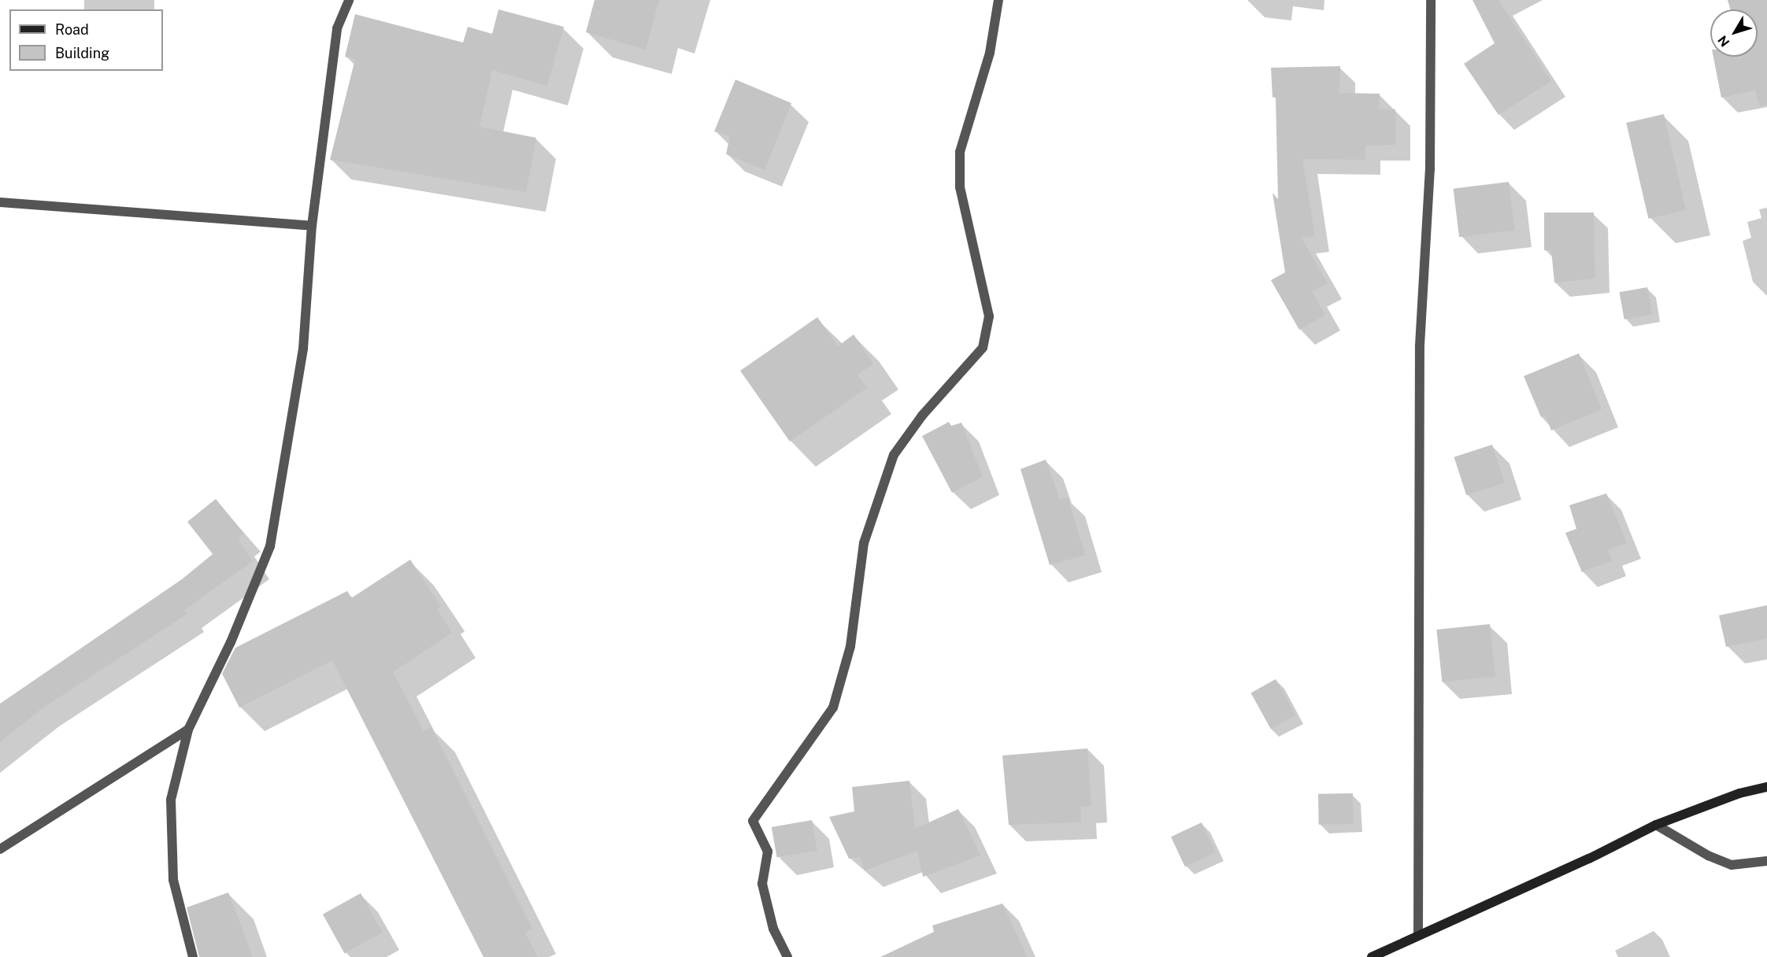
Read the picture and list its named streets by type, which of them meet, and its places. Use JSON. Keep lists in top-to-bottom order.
{
  "legend": ["Road", "Building"],
  "north": "bottom left"
}
